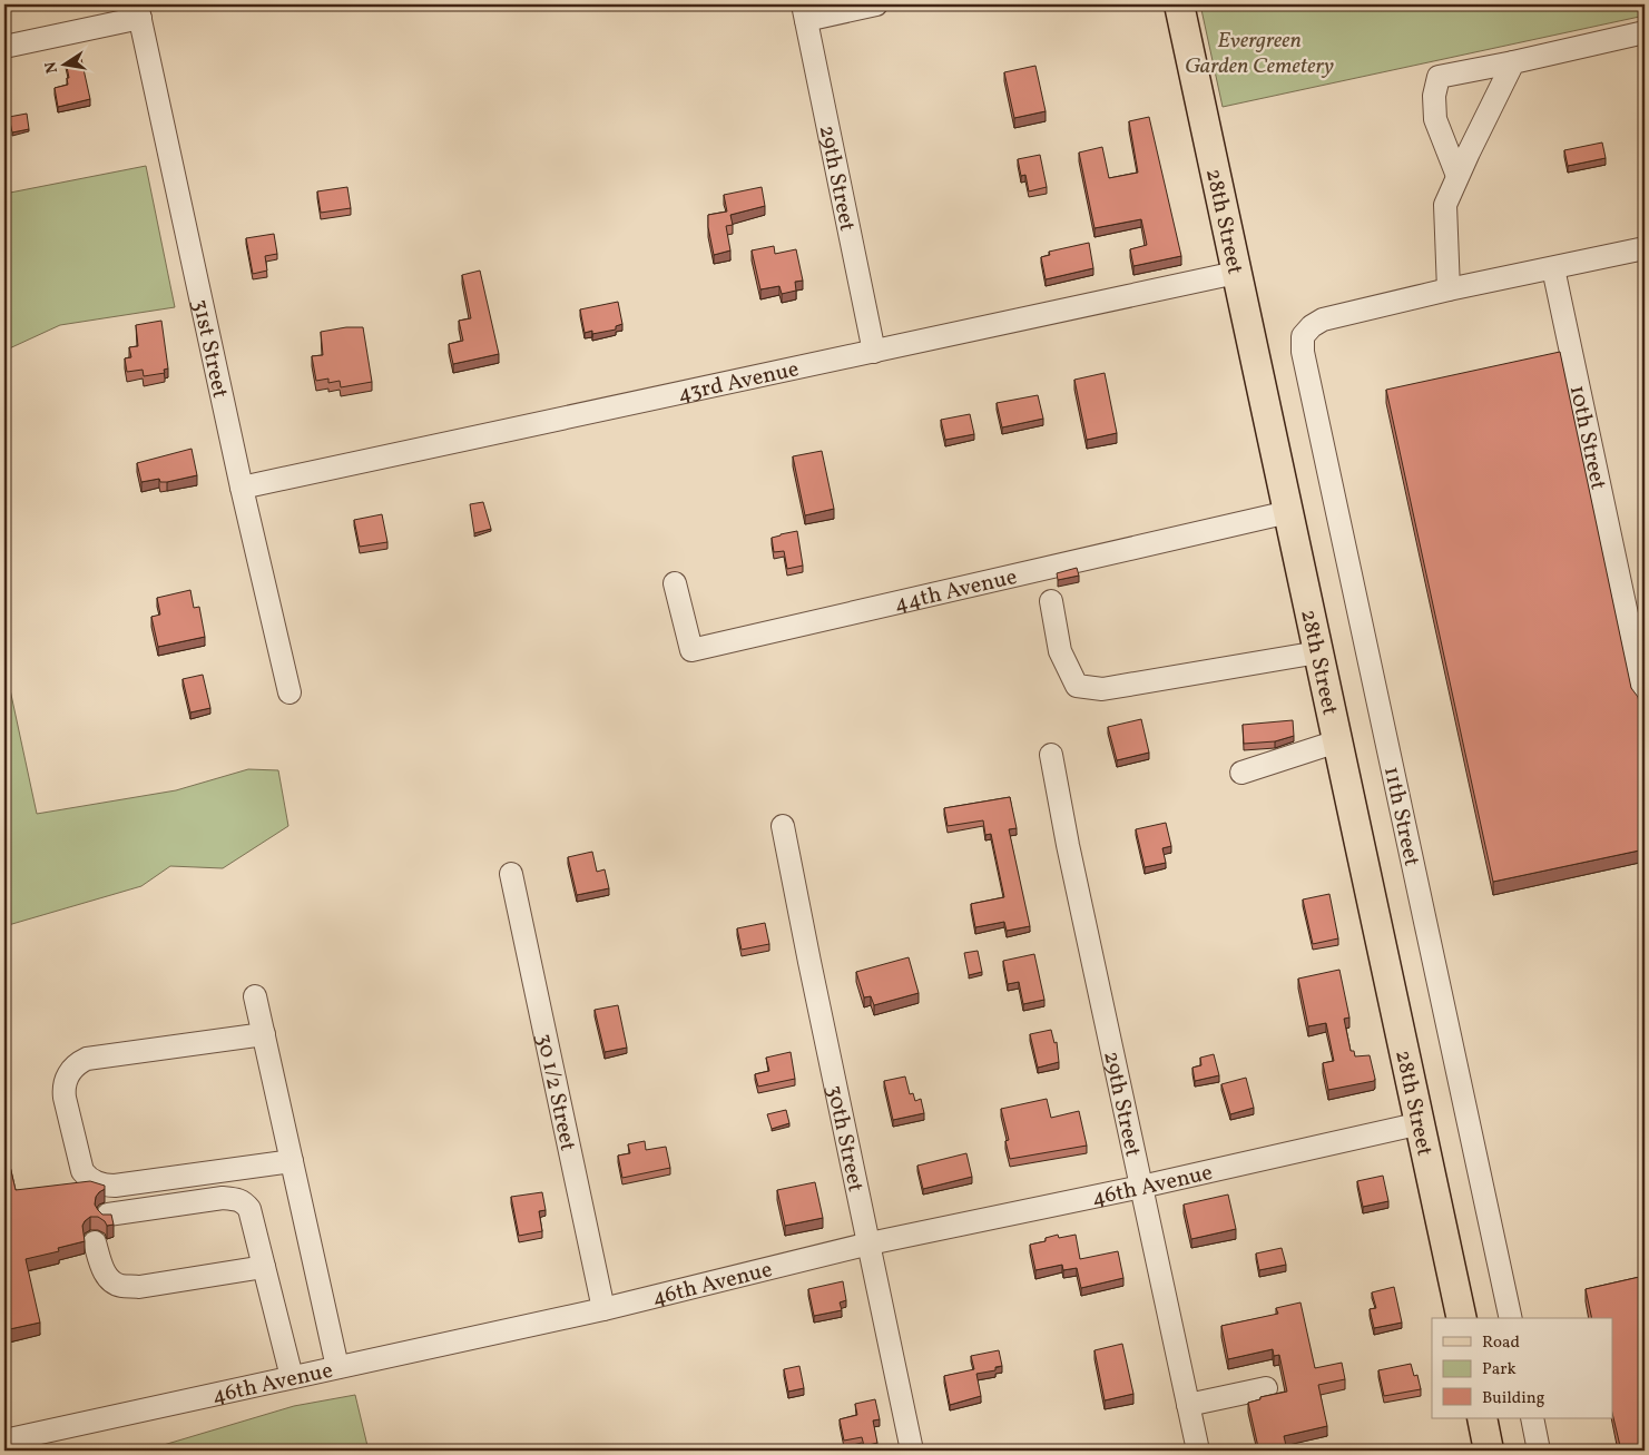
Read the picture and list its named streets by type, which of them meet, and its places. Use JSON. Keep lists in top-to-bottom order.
{
  "streets": {
    "main road": ["28th Street"],
    "street": [
      "29th Street",
      "31st Street",
      "43rd Avenue",
      "10th Street",
      "44th Avenue",
      "11th Street",
      "30 1/2 Street",
      "30th Street",
      "46th Avenue"
    ]
  },
  "crossings": [
    ["29th Street", "43rd Avenue"],
    ["29th Street", "46th Avenue"],
    ["28th Street", "43rd Avenue"],
    ["28th Street", "44th Avenue"],
    ["28th Street", "46th Avenue"],
    ["31st Street", "43rd Avenue"],
    ["30 1/2 Street", "46th Avenue"],
    ["30th Street", "46th Avenue"]
  ],
  "parks": ["Evergreen Garden Cemetery"],
  "legend": ["Road", "Park", "Building"],
  "north": "left"
}
